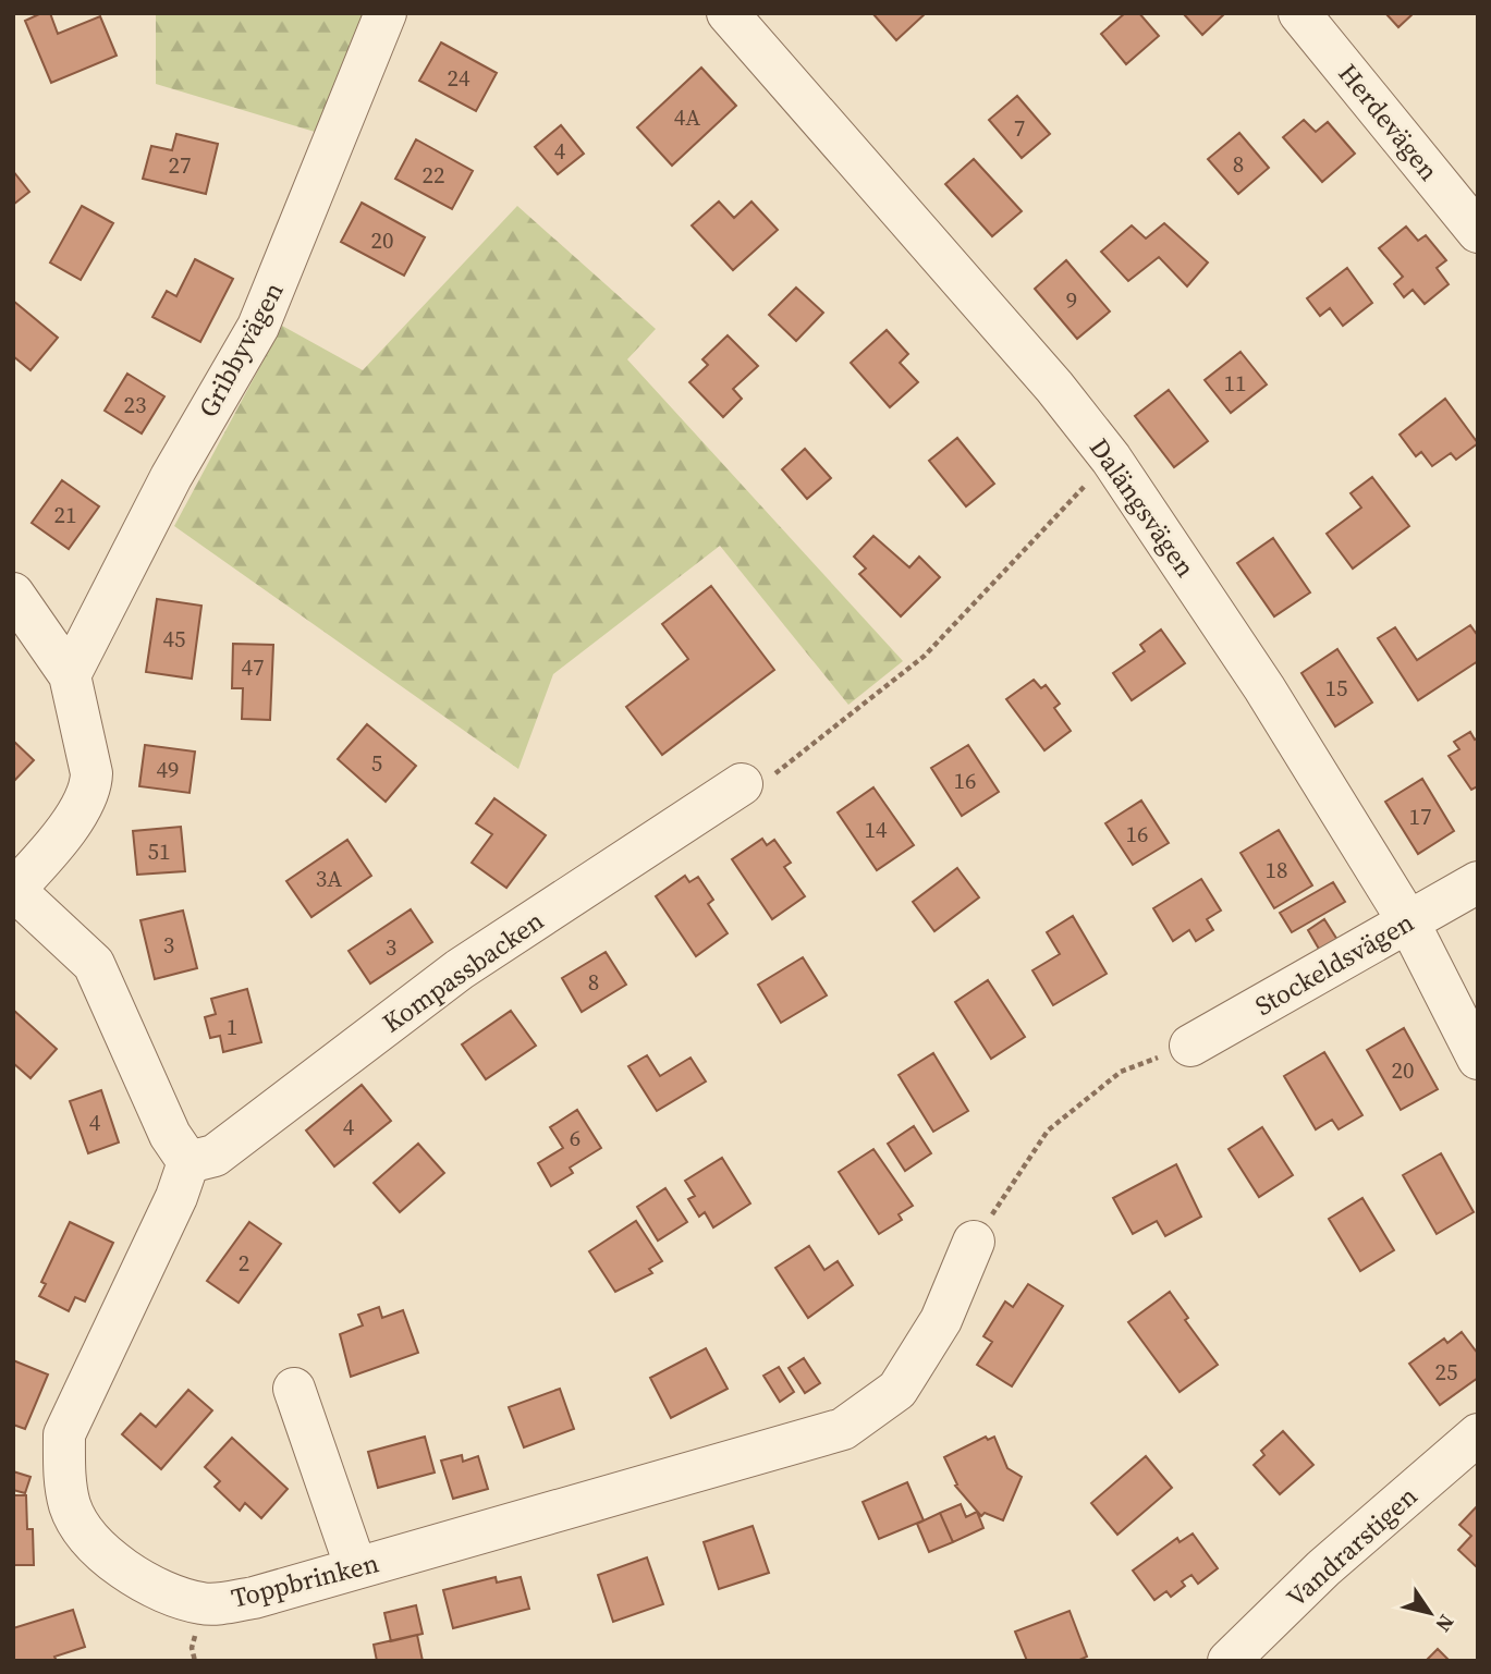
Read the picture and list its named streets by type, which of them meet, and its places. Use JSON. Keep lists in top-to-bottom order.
{
  "streets": {
    "street": [
      "Herdevägen",
      "Gribbyvägen",
      "Dalängsvägen",
      "Stockeldsvägen",
      "Kompassbacken",
      "Vandrarstigen",
      "Toppbrinken"
    ]
  },
  "crossings": [
    ["Dalängsvägen", "Stockeldsvägen"],
    ["Kompassbacken", "Toppbrinken"]
  ],
  "house_numbers": [
    "24",
    "4A",
    "7",
    "4",
    "8",
    "27",
    "22",
    "20",
    "9",
    "11",
    "23",
    "21",
    "45",
    "47",
    "15",
    "5",
    "49",
    "16",
    "17",
    "14",
    "16",
    "51",
    "18",
    "3A",
    "3",
    "3",
    "8",
    "1",
    "20",
    "4",
    "4",
    "6",
    "2",
    "25"
  ],
  "north": "bottom right"
}
